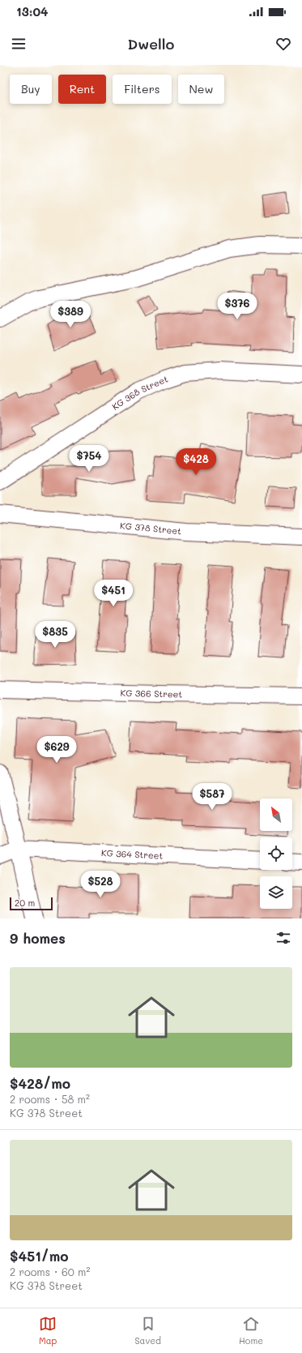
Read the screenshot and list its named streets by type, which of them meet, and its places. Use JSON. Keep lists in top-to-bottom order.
{
  "streets": {
    "street": [
      "KG 368 Street",
      "KG 378 Street",
      "KG 366 Street",
      "KG 364 Street"
    ]
  },
  "scale_bar": "20 m",
  "north": "top left",
  "page": {
    "status": "13:04",
    "header": "Dwello",
    "chip": [
      "Buy",
      "Rent",
      "Filters",
      "New"
    ],
    "price": [
      "$376",
      "$389",
      "$754",
      "$428",
      "$451",
      "$835",
      "$629",
      "$587",
      "$528"
    ],
    "scale": "20 m",
    "heading": "9 homes",
    "list": [
      {
        "name": "$428/mo",
        "note": "2 rooms · 58 m² · KG 378 Street"
      },
      {
        "name": "$451/mo",
        "note": "2 rooms · 60 m² · KG 378 Street"
      }
    ],
    "tabs": ["Map", "Saved", "Home"]
  }
}
